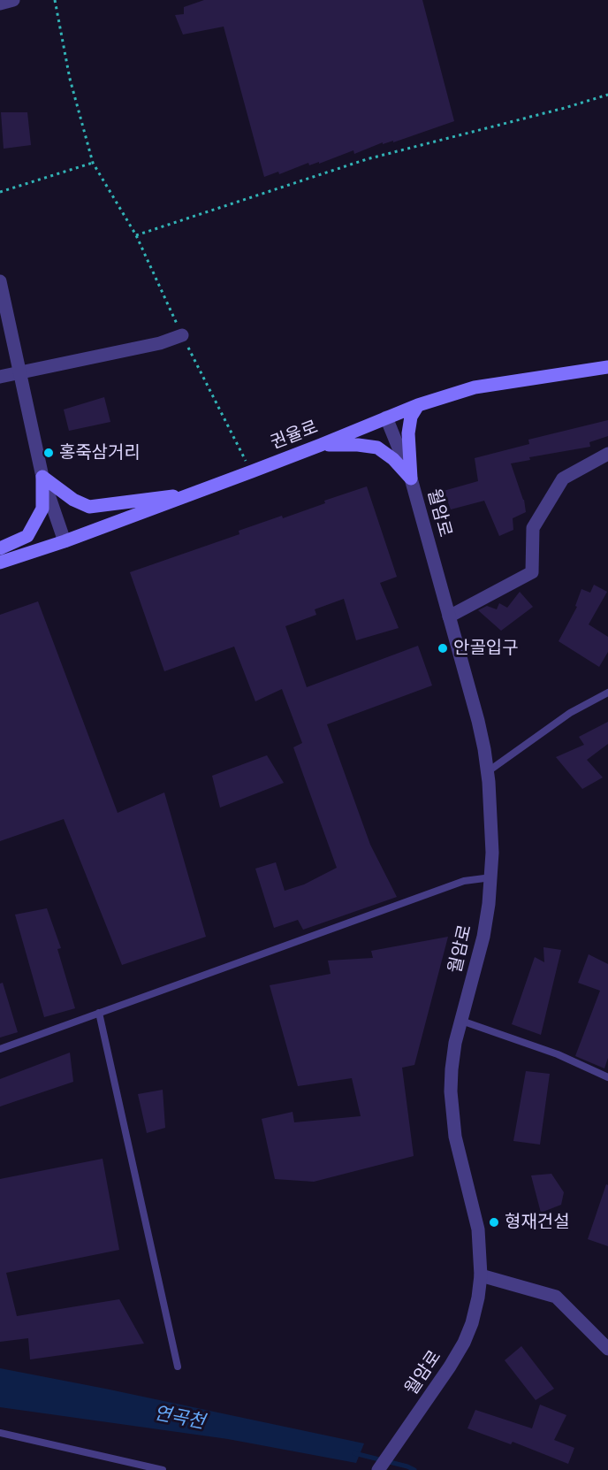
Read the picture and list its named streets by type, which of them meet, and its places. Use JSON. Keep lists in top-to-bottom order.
{
  "streets": {
    "main road": ["권율로"],
    "street": ["월암로"]
  },
  "crossings": [
    ["권율로", "월암로"]
  ],
  "water": ["연곡천"],
  "places": ["홍죽삼거리", "안골입구", "형재건설"]
}
